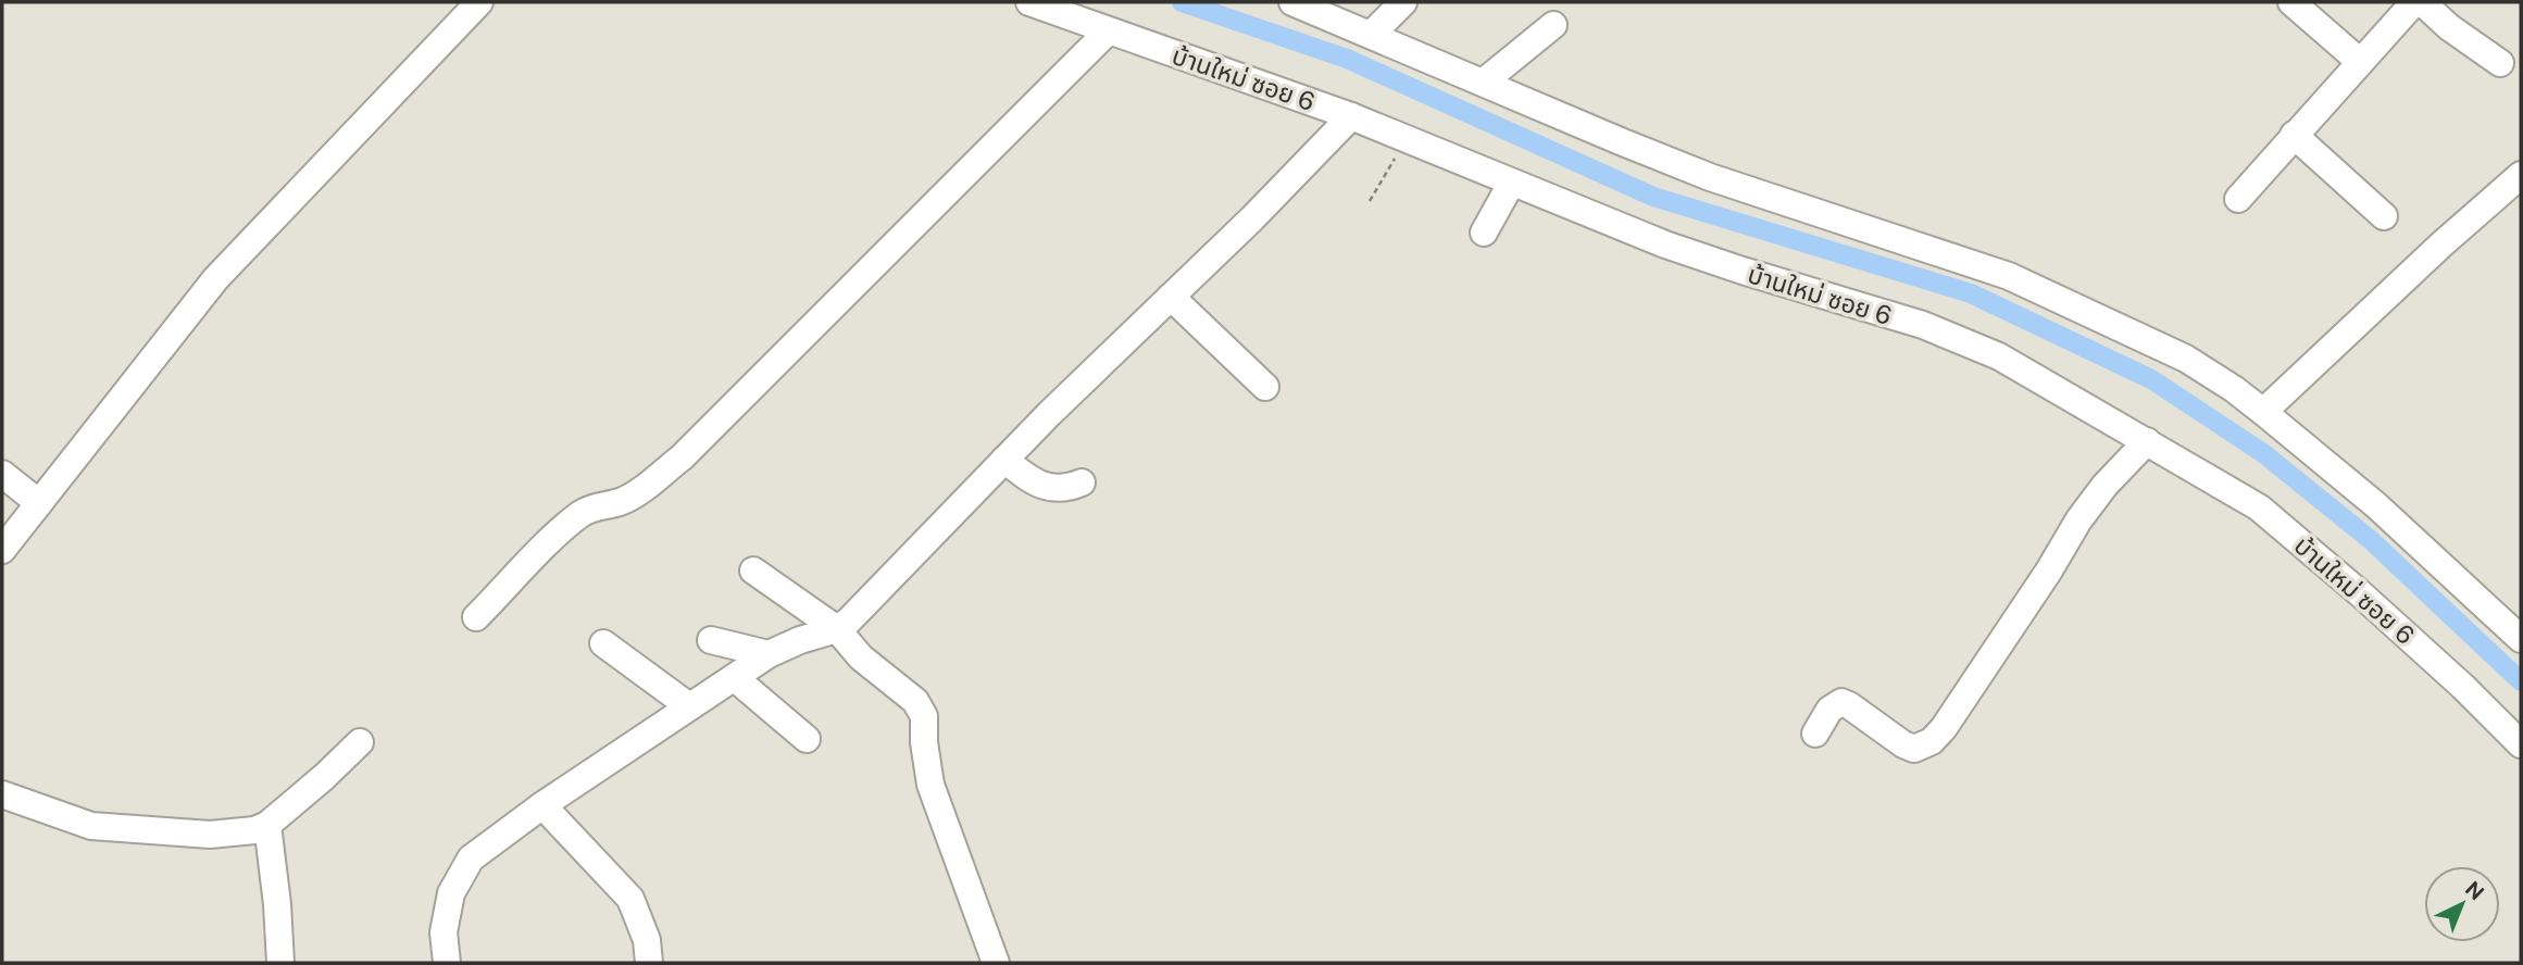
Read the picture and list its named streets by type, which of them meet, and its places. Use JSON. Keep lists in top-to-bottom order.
{
  "streets": {
    "street": ["บ้านใหม่ ซอย 6"]
  },
  "north": "top right"
}
